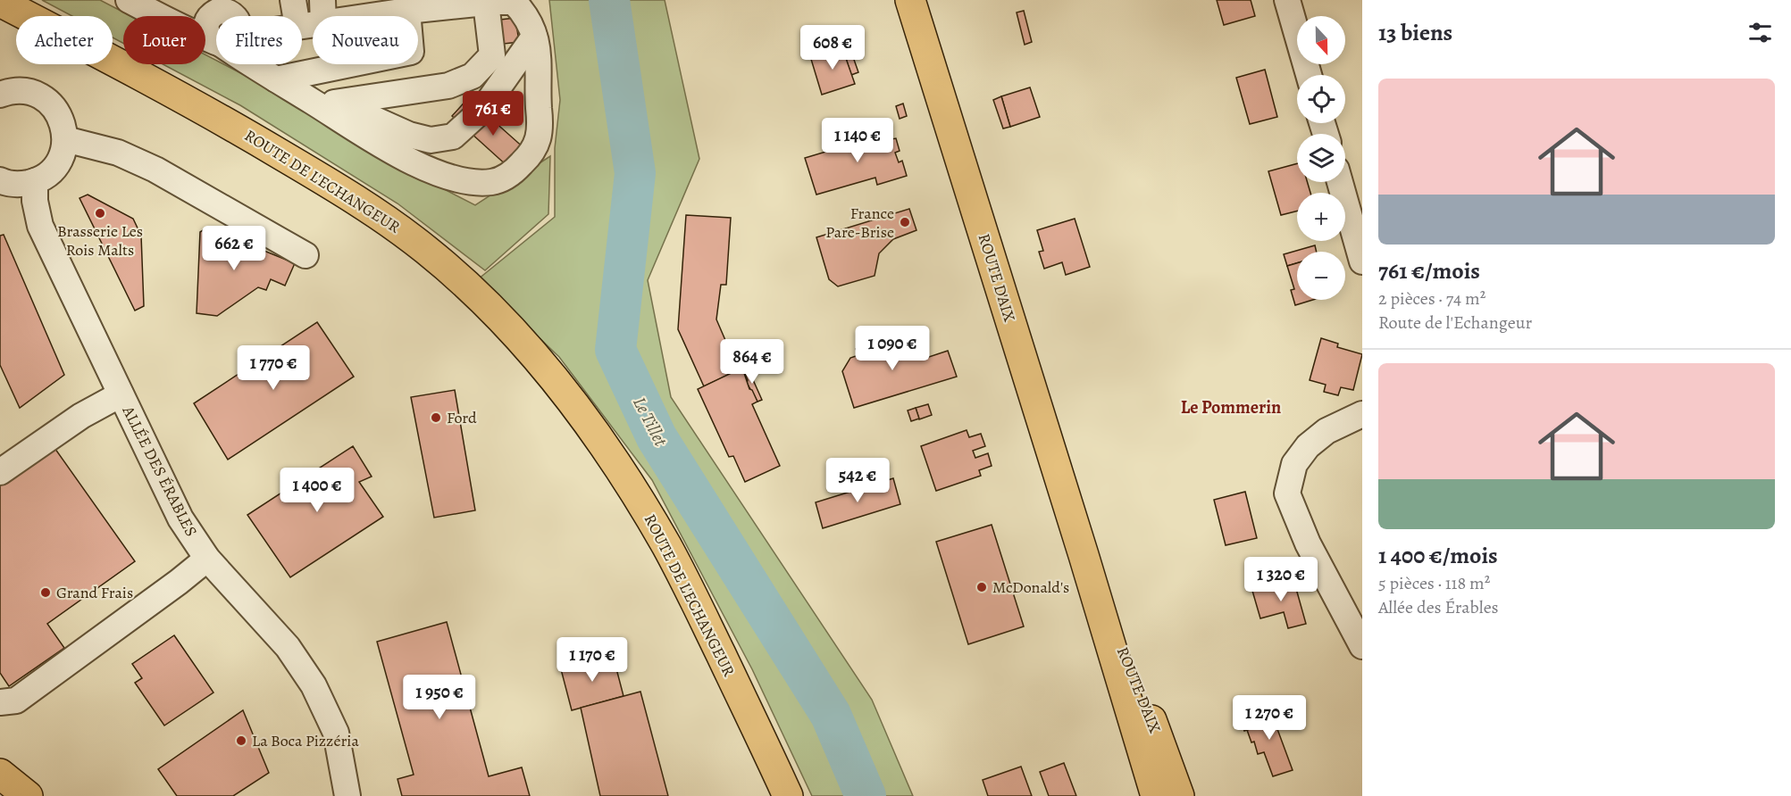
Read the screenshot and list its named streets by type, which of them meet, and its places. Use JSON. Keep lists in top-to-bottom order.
{
  "streets": {
    "main road": ["ROUTE DE L'ECHANGEUR", "ROUTE D'AIX"],
    "street": ["ALLÉE DES ÉRABLES"]
  },
  "districts": ["Le Pommerin"],
  "water": ["Le Tillet"],
  "places": [
    "Brasserie Les Rois Malts",
    "France Pare-Brise",
    "Ford",
    "McDonald's",
    "Grand Frais",
    "La Boca Pizzéria"
  ],
  "north": "bottom",
  "page": {
    "heading": "13 biens",
    "map_buttons": ["+", "−"],
    "chip": [
      "Acheter",
      "Louer",
      "Filtres",
      "Nouveau"
    ],
    "price": [
      "608 €",
      "761 €",
      "1 140 €",
      "662 €",
      "1 090 €",
      "864 €",
      "1 770 €",
      "542 €",
      "1 400 €",
      "1 320 €",
      "1 170 €",
      "1 950 €",
      "1 270 €"
    ],
    "list": [
      {
        "name": "761 €/mois",
        "note": "2 pièces · 74 m² · Route de l'Echangeur"
      },
      {
        "name": "1 400 €/mois",
        "note": "5 pièces · 118 m² · Allée des Érables"
      }
    ]
  }
}
